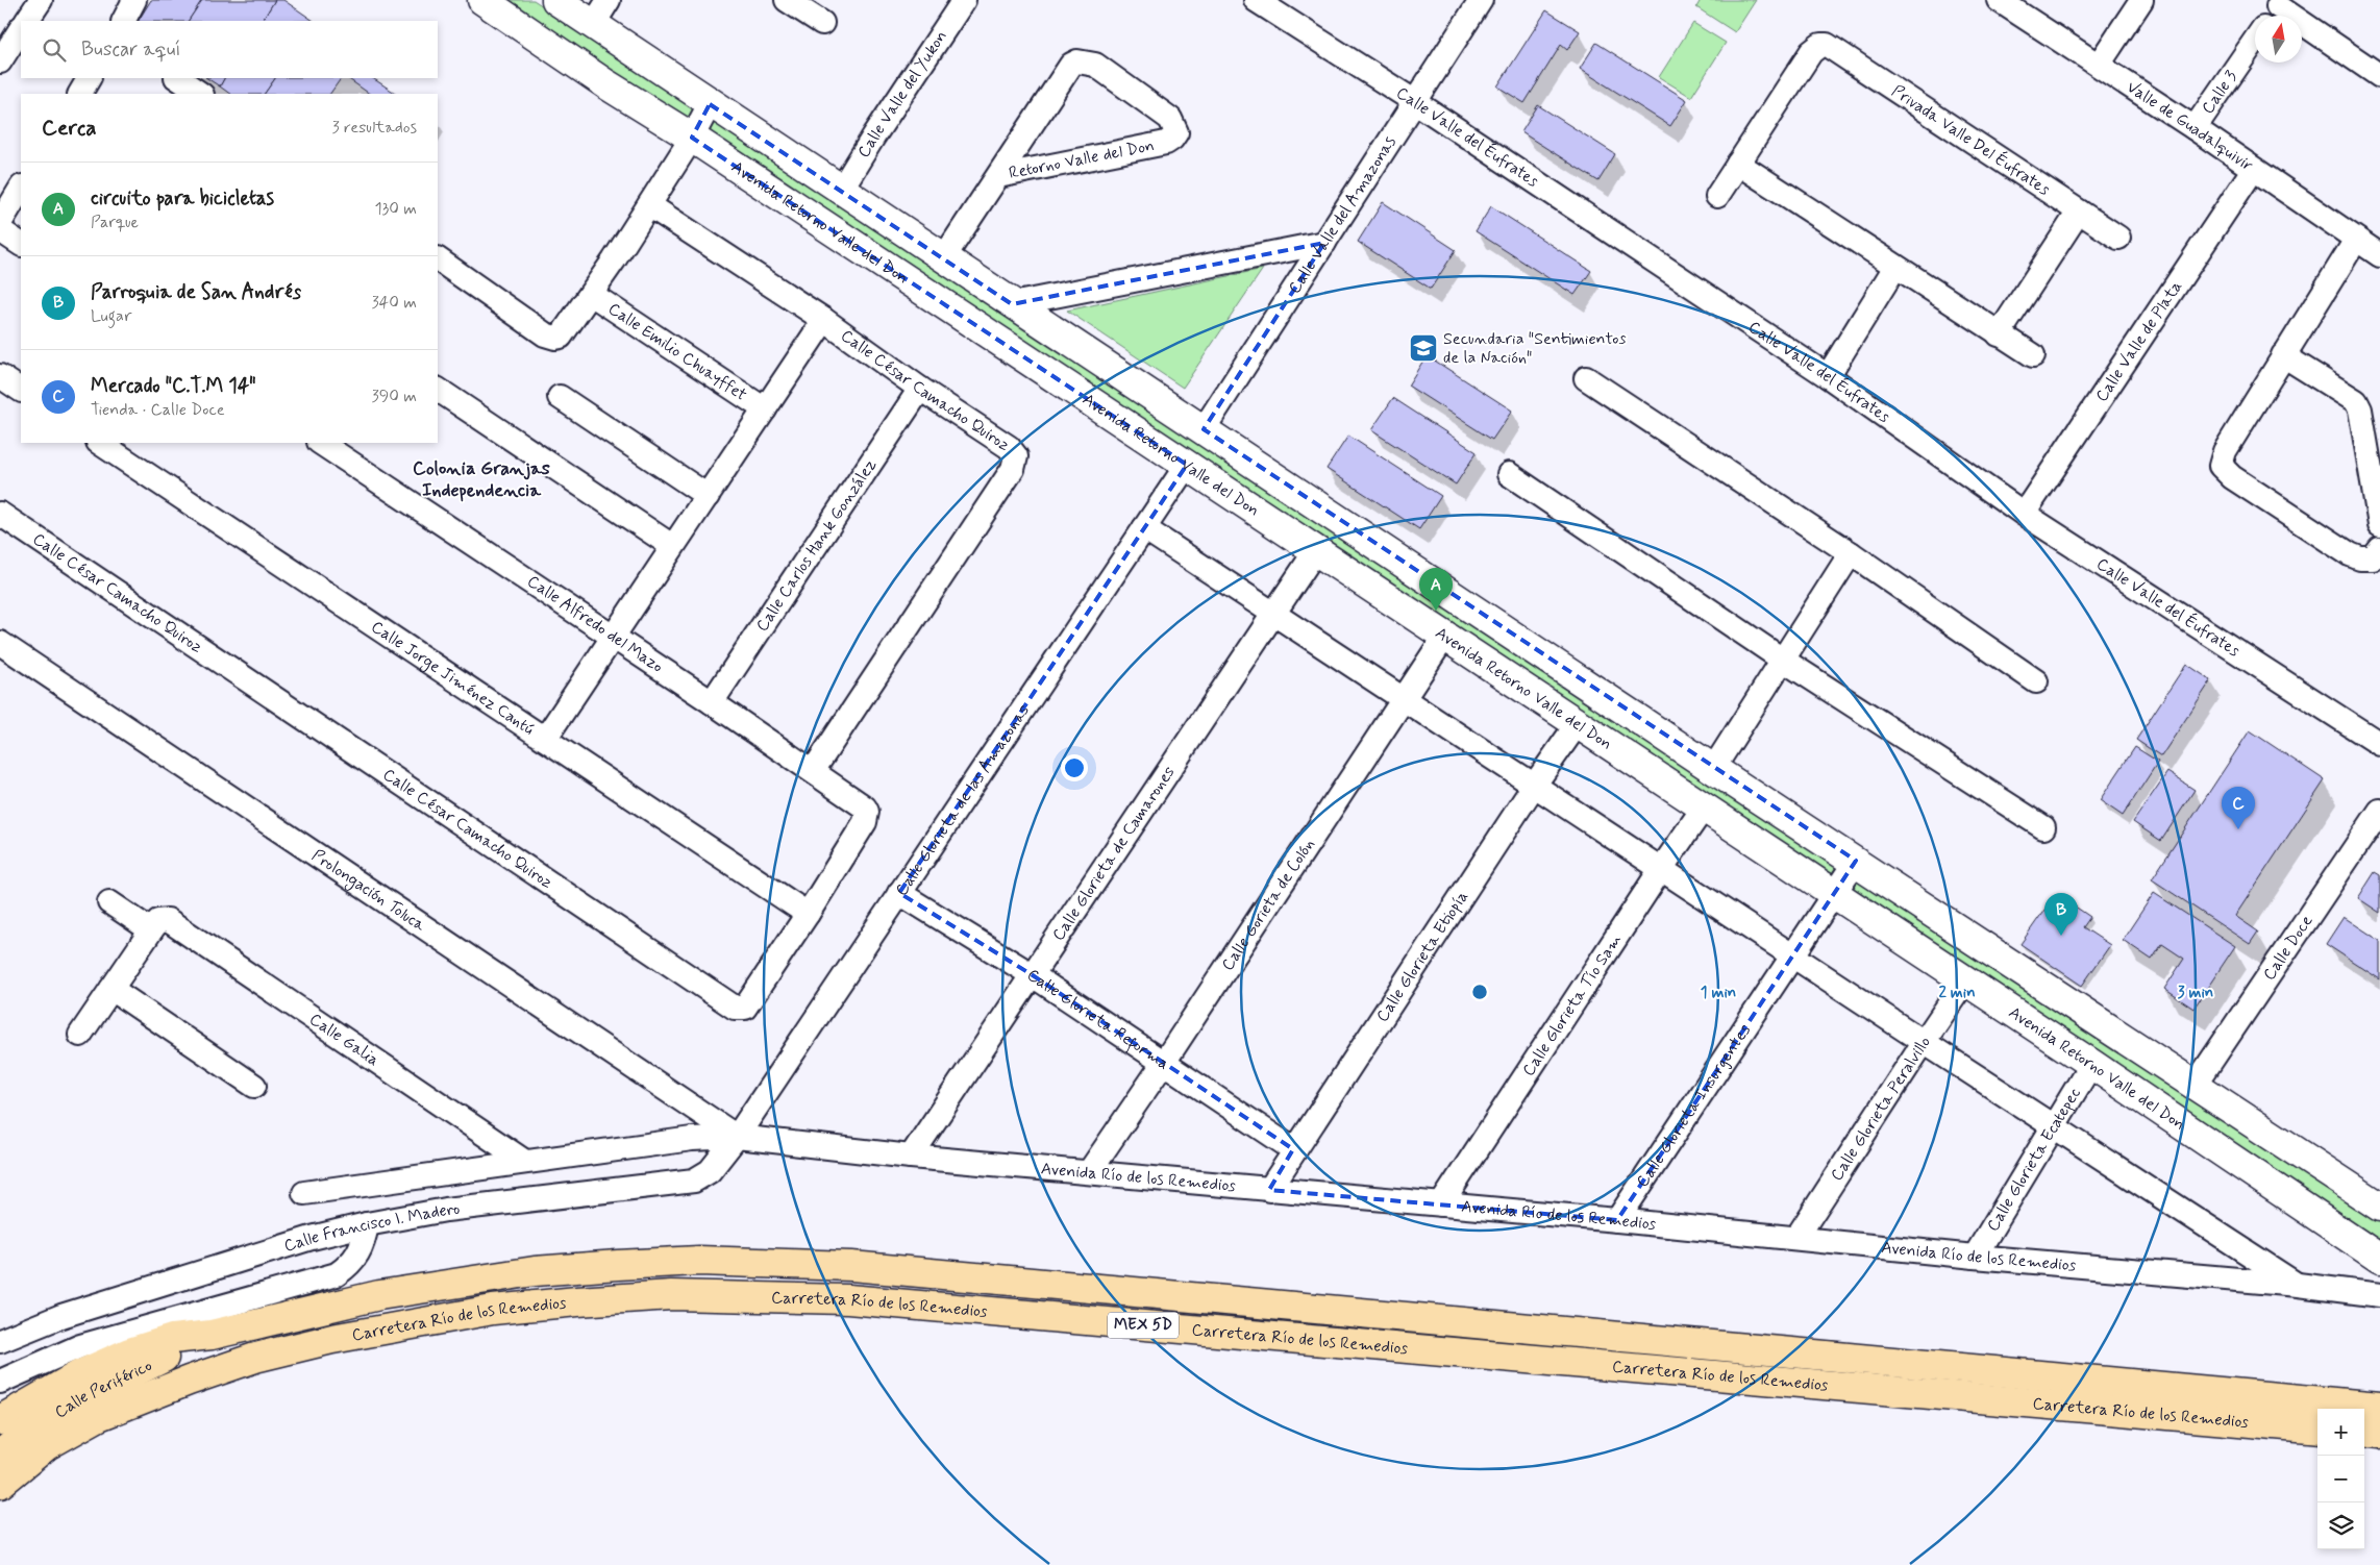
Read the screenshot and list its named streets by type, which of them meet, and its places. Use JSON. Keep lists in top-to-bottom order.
{
  "streets": {
    "highway": ["Carretera Río de los Remedios", "MEX 5D", "Calle Periférico"],
    "street": [
      "Calle 3",
      "Calle Valle del Yukon",
      "Valle de Guadalquivir",
      "Calle Valle del Éufrates",
      "Privada Valle Del Éufrates",
      "Retorno Valle del Don",
      "Calle Valle del Amazonas",
      "Avenida Retorno Valle del Don",
      "Calle Valle de Plata",
      "Calle Emilio Chuayffet",
      "Calle César Camacho Quiroz",
      "Calle Carlos Hank González",
      "Calle Alfredo del Mazo",
      "Calle Jorge Jiménez Cantú",
      "Calle Glorieta de las Amazonas",
      "Calle Glorieta de Camarones",
      "Prolongación Toluca",
      "Calle Gorieta de Colón",
      "Calle Doce",
      "Calle Glorieta Etiopía",
      "Calle Glorieta Tío Sam",
      "Calle Glorieta Reforma",
      "Calle Galia",
      "Calle Glorieta Insurgentes",
      "Calle Glorieta Peralvillo",
      "Calle Glorieta Ecatepec",
      "Avenida Río de los Remedios",
      "Calle Francisco I. Madero"
    ]
  },
  "crossings": [
    ["Calle 3", "Valle de Guadalquivir"],
    ["Valle de Guadalquivir", "Calle Valle de Plata"],
    ["Calle Valle del Éufrates", "Calle Valle del Amazonas"],
    ["Calle Valle del Éufrates", "Calle Valle de Plata"],
    ["Avenida Retorno Valle del Don", "Calle Glorieta de las Amazonas"],
    ["Avenida Retorno Valle del Don", "Calle Glorieta de Camarones"],
    ["Avenida Retorno Valle del Don", "Calle Gorieta de Colón"],
    ["Avenida Retorno Valle del Don", "Calle Glorieta Etiopía"],
    ["Avenida Retorno Valle del Don", "Calle Glorieta Tío Sam"],
    ["Avenida Retorno Valle del Don", "Calle Glorieta Insurgentes"],
    ["Avenida Retorno Valle del Don", "Calle Glorieta Peralvillo"],
    ["Avenida Retorno Valle del Don", "Calle Glorieta Ecatepec"],
    ["Calle César Camacho Quiroz", "Calle Carlos Hank González"],
    ["Calle César Camacho Quiroz", "Calle Alfredo del Mazo"],
    ["Calle César Camacho Quiroz", "Calle Jorge Jiménez Cantú"],
    ["Calle Carlos Hank González", "Calle Alfredo del Mazo"],
    ["Calle Glorieta de las Amazonas", "Prolongación Toluca"],
    ["Calle Glorieta de las Amazonas", "Calle Glorieta Reforma"],
    ["Calle Glorieta de las Amazonas", "Avenida Río de los Remedios"],
    ["Calle Glorieta de las Amazonas", "Calle Francisco I. Madero"],
    ["Calle Glorieta de Camarones", "Calle Glorieta Reforma"],
    ["Calle Glorieta de Camarones", "Avenida Río de los Remedios"],
    ["Prolongación Toluca", "Avenida Río de los Remedios"],
    ["Prolongación Toluca", "Calle Francisco I. Madero"],
    ["Calle Gorieta de Colón", "Calle Glorieta Reforma"],
    ["Calle Gorieta de Colón", "Avenida Río de los Remedios"],
    ["Calle Glorieta Etiopía", "Calle Glorieta Reforma"],
    ["Calle Glorieta Etiopía", "Avenida Río de los Remedios"],
    ["Calle Glorieta Tío Sam", "Avenida Río de los Remedios"],
    ["Calle Galia", "Avenida Río de los Remedios"],
    ["Calle Glorieta Insurgentes", "Avenida Río de los Remedios"],
    ["Calle Glorieta Peralvillo", "Avenida Río de los Remedios"],
    ["Calle Glorieta Ecatepec", "Avenida Río de los Remedios"],
    ["Avenida Río de los Remedios", "Calle Francisco I. Madero"],
    ["Carretera Río de los Remedios", "Calle Periférico"]
  ],
  "districts": ["Colonia Granjas Independencia"],
  "places": {
    "school or university": ["Secundaria \"Sentimientos de la Nación\""]
  },
  "north": "top",
  "page": {
    "search": "Buscar aquí",
    "heading": ["Cerca", "3 resultados"],
    "list": [
      {
        "mark": "A",
        "name": "circuito para bicicletas",
        "note": "Parque",
        "value": "130 m"
      },
      {
        "mark": "B",
        "name": "Parroquia de San Andrés",
        "note": "Lugar",
        "value": "340 m"
      },
      {
        "mark": "C",
        "name": "Mercado \"C.T.M 14\"",
        "note": "Tienda · Calle Doce",
        "value": "390 m"
      }
    ],
    "pins": ["A", "C", "B"],
    "map_buttons": ["+", "−"]
  },
  "rings": ["1 min", "2 min", "3 min"]
}
